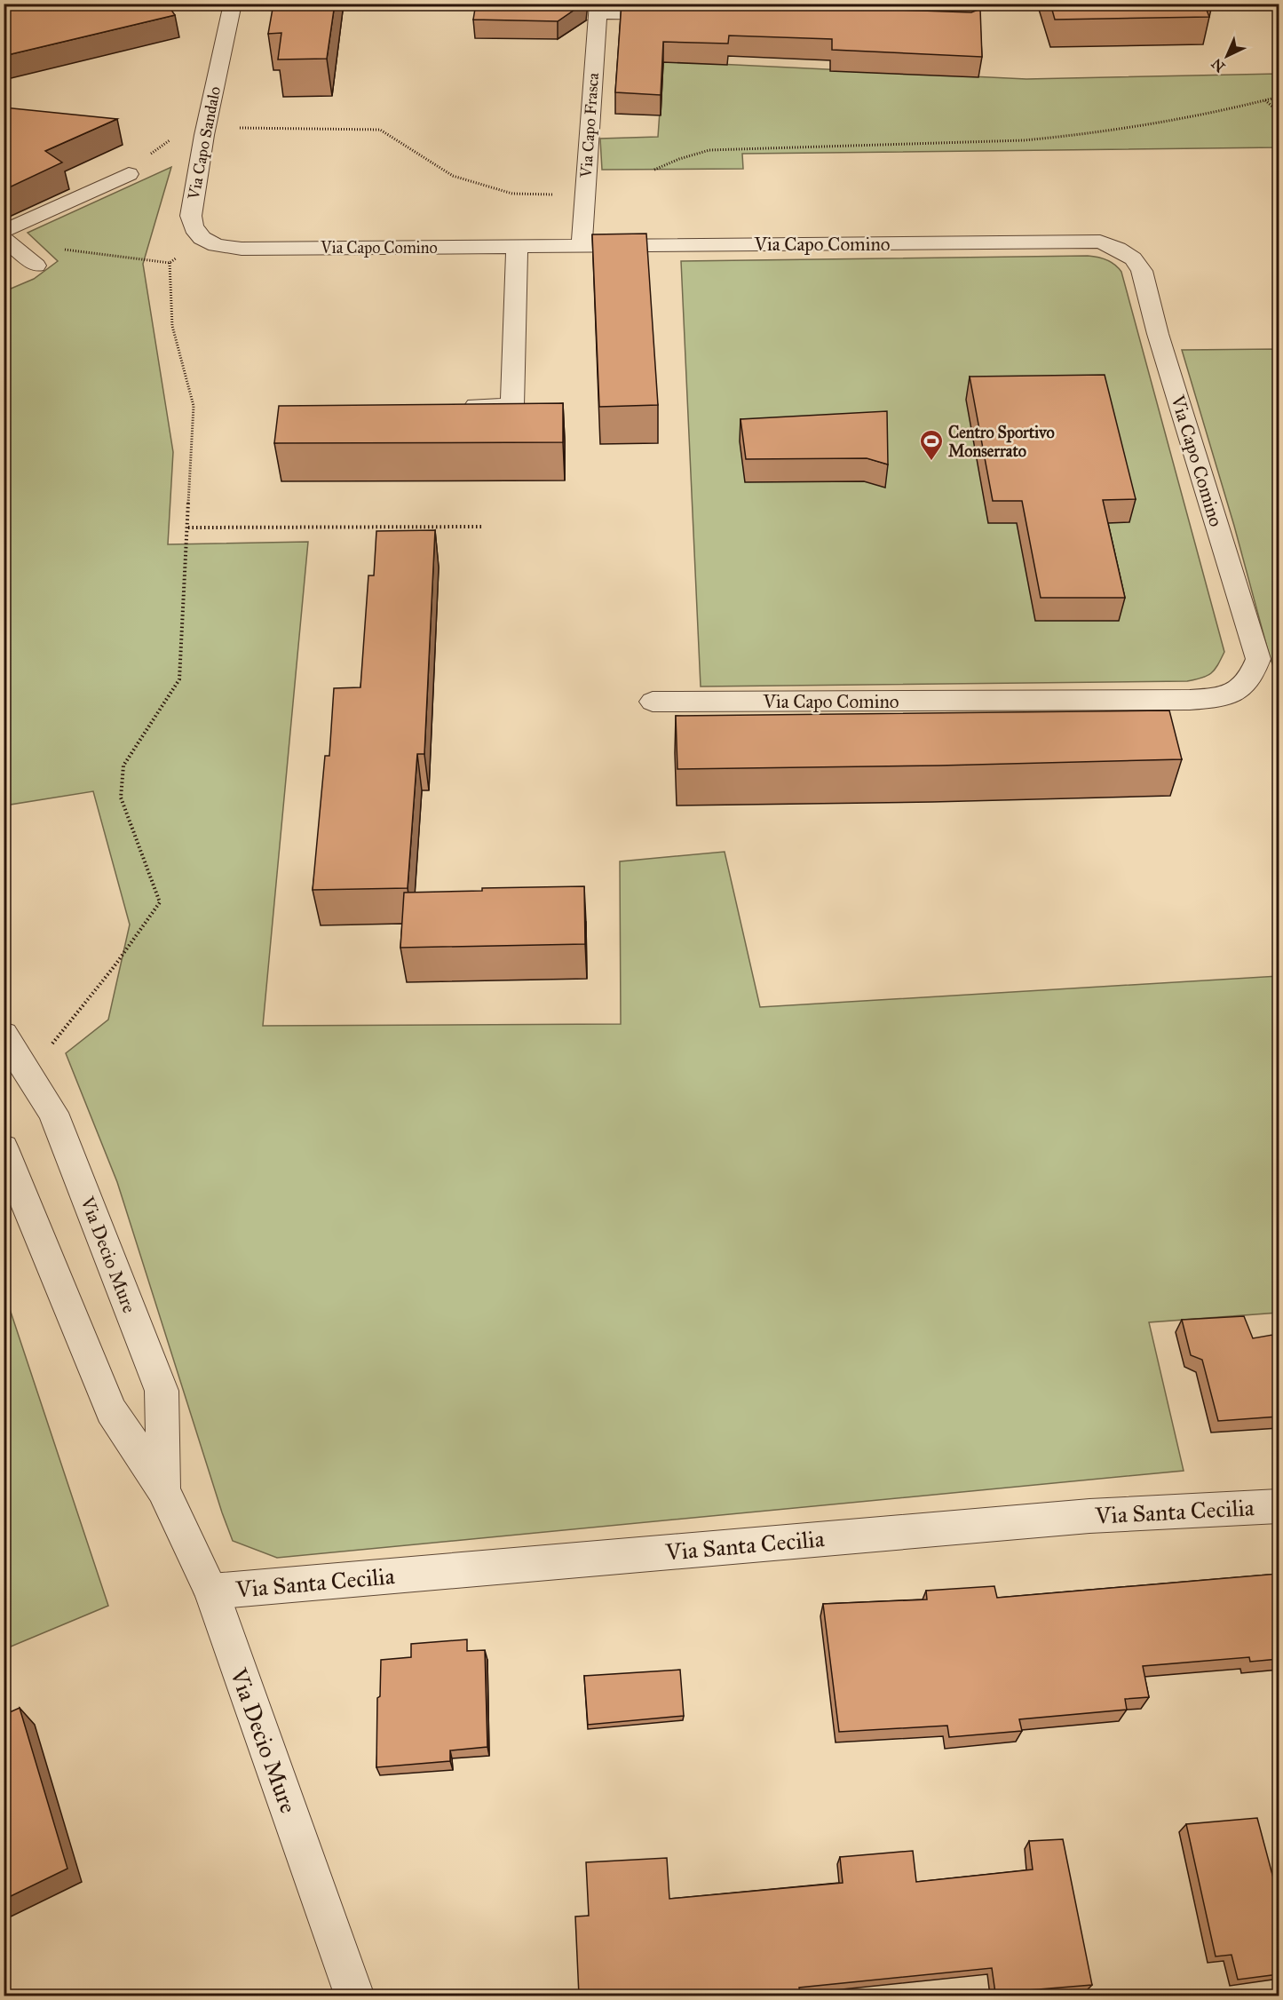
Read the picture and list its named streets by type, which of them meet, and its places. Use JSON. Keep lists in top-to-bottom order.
{
  "streets": {
    "street": [
      "Via Capo Frasca",
      "Via Capo Sandalo",
      "Via Capo Comino",
      "Via Decio Mure",
      "Via Santa Cecilia"
    ]
  },
  "crossings": [
    ["Via Capo Frasca", "Via Capo Comino"],
    ["Via Capo Sandalo", "Via Capo Comino"],
    ["Via Decio Mure", "Via Santa Cecilia"]
  ],
  "places": {
    "sports": ["Centro Sportivo Monserrato"]
  },
  "north": "bottom left"
}
